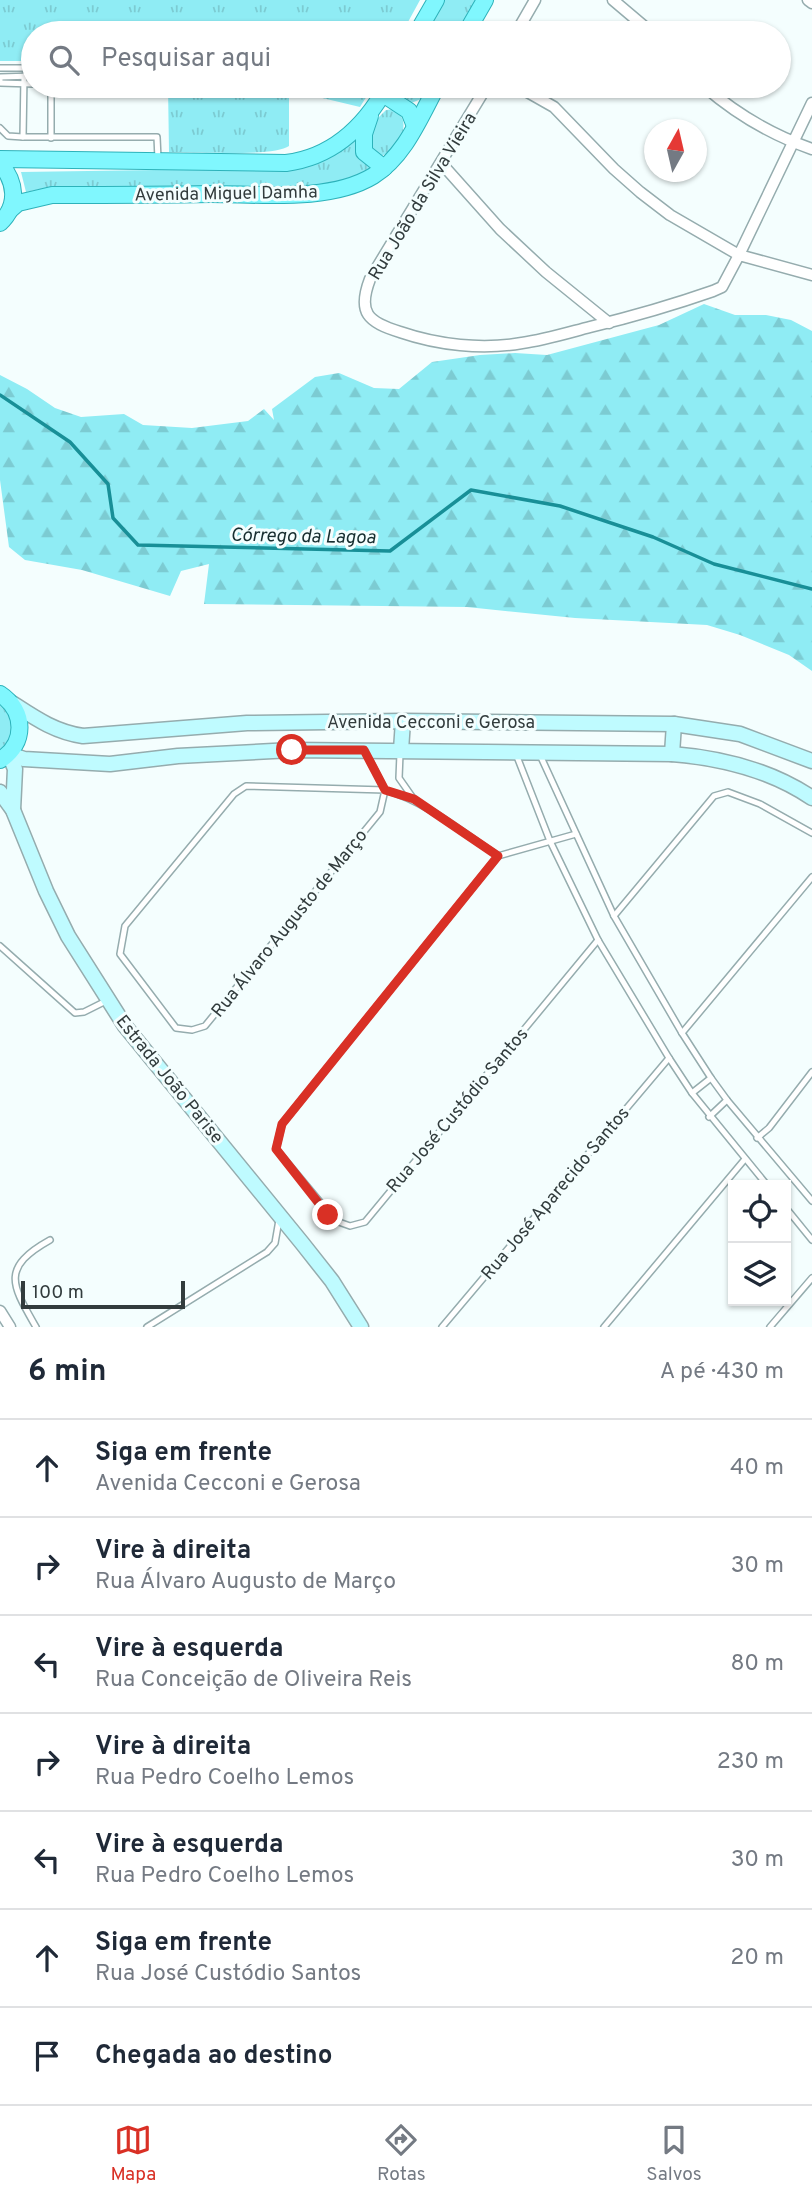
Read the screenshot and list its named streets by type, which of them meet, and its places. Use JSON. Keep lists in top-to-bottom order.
{
  "streets": {
    "main road": ["Avenida Miguel Damha"],
    "street": ["Rua João da Silva Vieira", "Avenida Cecconi e Gerosa", "Estrada João Parise"],
    "lane": ["Rua Álvaro Augusto de Março", "Rua José Custódio Santos", "Rua José Aparecido Santos"]
  },
  "crossings": [
    ["Avenida Cecconi e Gerosa", "Estrada João Parise"]
  ],
  "water": ["Córrego da Lagoa"],
  "scale_bar": "100 m",
  "north": "top",
  "page": {
    "search": "Pesquisar aqui",
    "scale": "100 m",
    "heading": ["6 min", "A pé · 430 m"],
    "list": [
      ["Siga em frente", "Avenida Cecconi e Gerosa", "40 m"],
      ["Vire à direita", "Rua Álvaro Augusto de Março", "30 m"],
      ["Vire à esquerda", "Rua Conceição de Oliveira Reis", "80 m"],
      ["Vire à direita", "Rua Pedro Coelho Lemos", "230 m"],
      ["Vire à esquerda", "Rua Pedro Coelho Lemos", "30 m"],
      ["Siga em frente", "Rua José Custódio Santos", "20 m"],
      "Chegada ao destino"
    ],
    "nav": ["Mapa", "Rotas", "Salvos"]
  }
}
